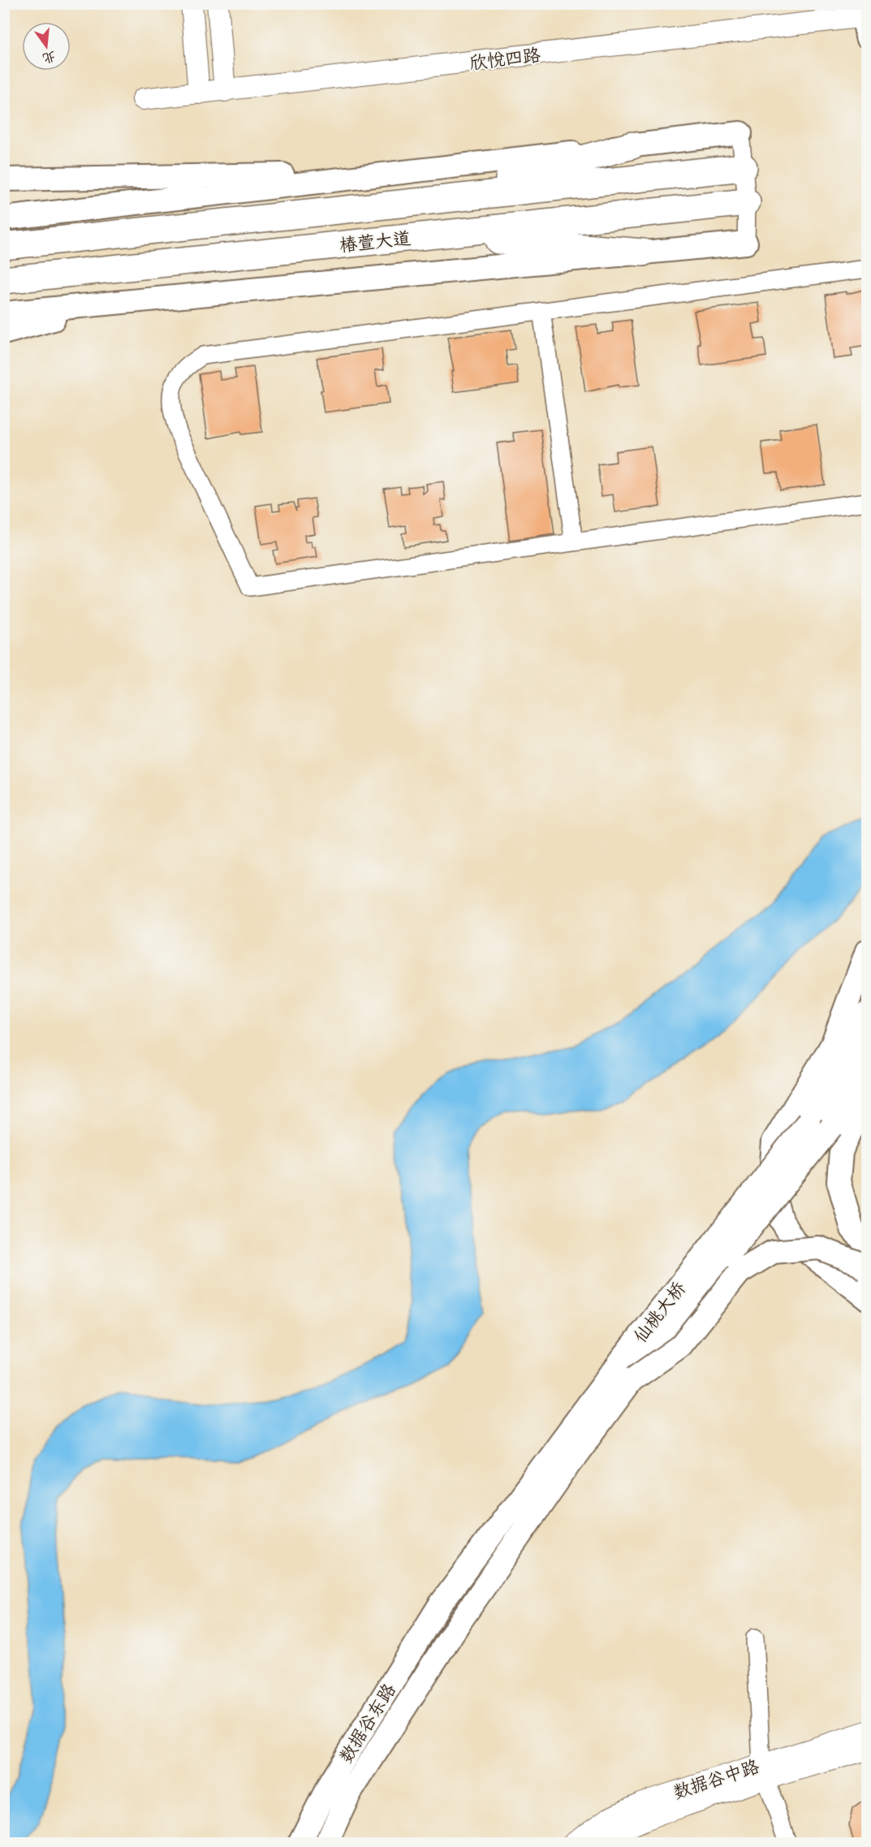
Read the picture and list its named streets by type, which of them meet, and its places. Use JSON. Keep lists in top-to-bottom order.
{
  "streets": {
    "highway": ["椿萱大道"],
    "main road": ["仙桃大桥", "数据谷东路"],
    "street": ["欣悦四路", "数据谷中路"]
  },
  "crossings": [
    ["仙桃大桥", "数据谷东路"]
  ],
  "north": "bottom"
}
